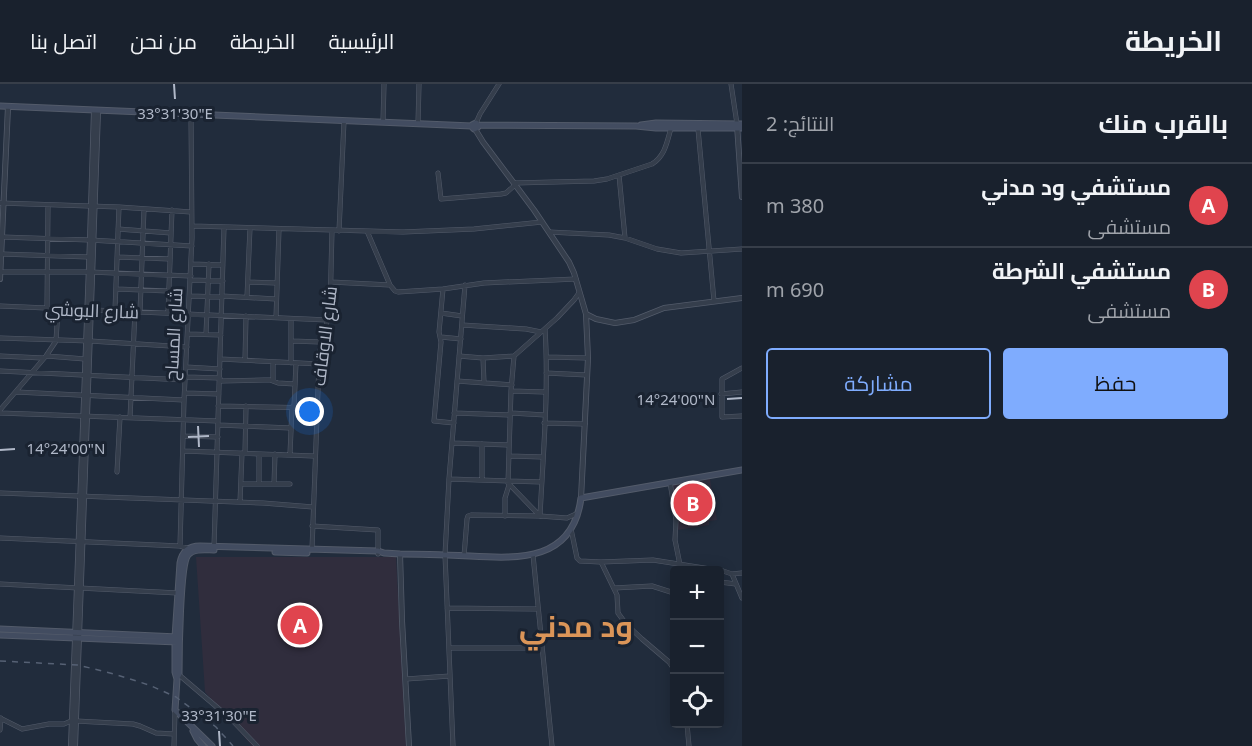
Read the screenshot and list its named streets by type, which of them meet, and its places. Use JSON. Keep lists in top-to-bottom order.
{
  "streets": {
    "street": ["شارع البوشي", "شارع المساح", "شارع الاوقاف"]
  },
  "crossings": [
    ["شارع البوشي", "شارع المساح"],
    ["شارع البوشي", "شارع الاوقاف"]
  ],
  "districts": ["ود مدني"],
  "page": {
    "header": "الخريطة",
    "nav": [
      "الرئيسية",
      "الخريطة",
      "من نحن",
      "اتصل بنا"
    ],
    "heading": ["بالقرب منك", "النتائج: 2"],
    "list": [
      {
        "mark": "A",
        "name": "مستشفي ود مدني",
        "note": "مستشفى",
        "value": "380 m"
      },
      {
        "mark": "B",
        "name": "مستشفي الشرطة",
        "note": "مستشفى",
        "value": "690 m"
      }
    ],
    "buttons": ["حفظ", "مشاركة"],
    "pins": ["B", "A"],
    "map_buttons": ["+", "−"]
  },
  "coordinates": ["33°31'30\"E", "14°24'00\"N"]
}
